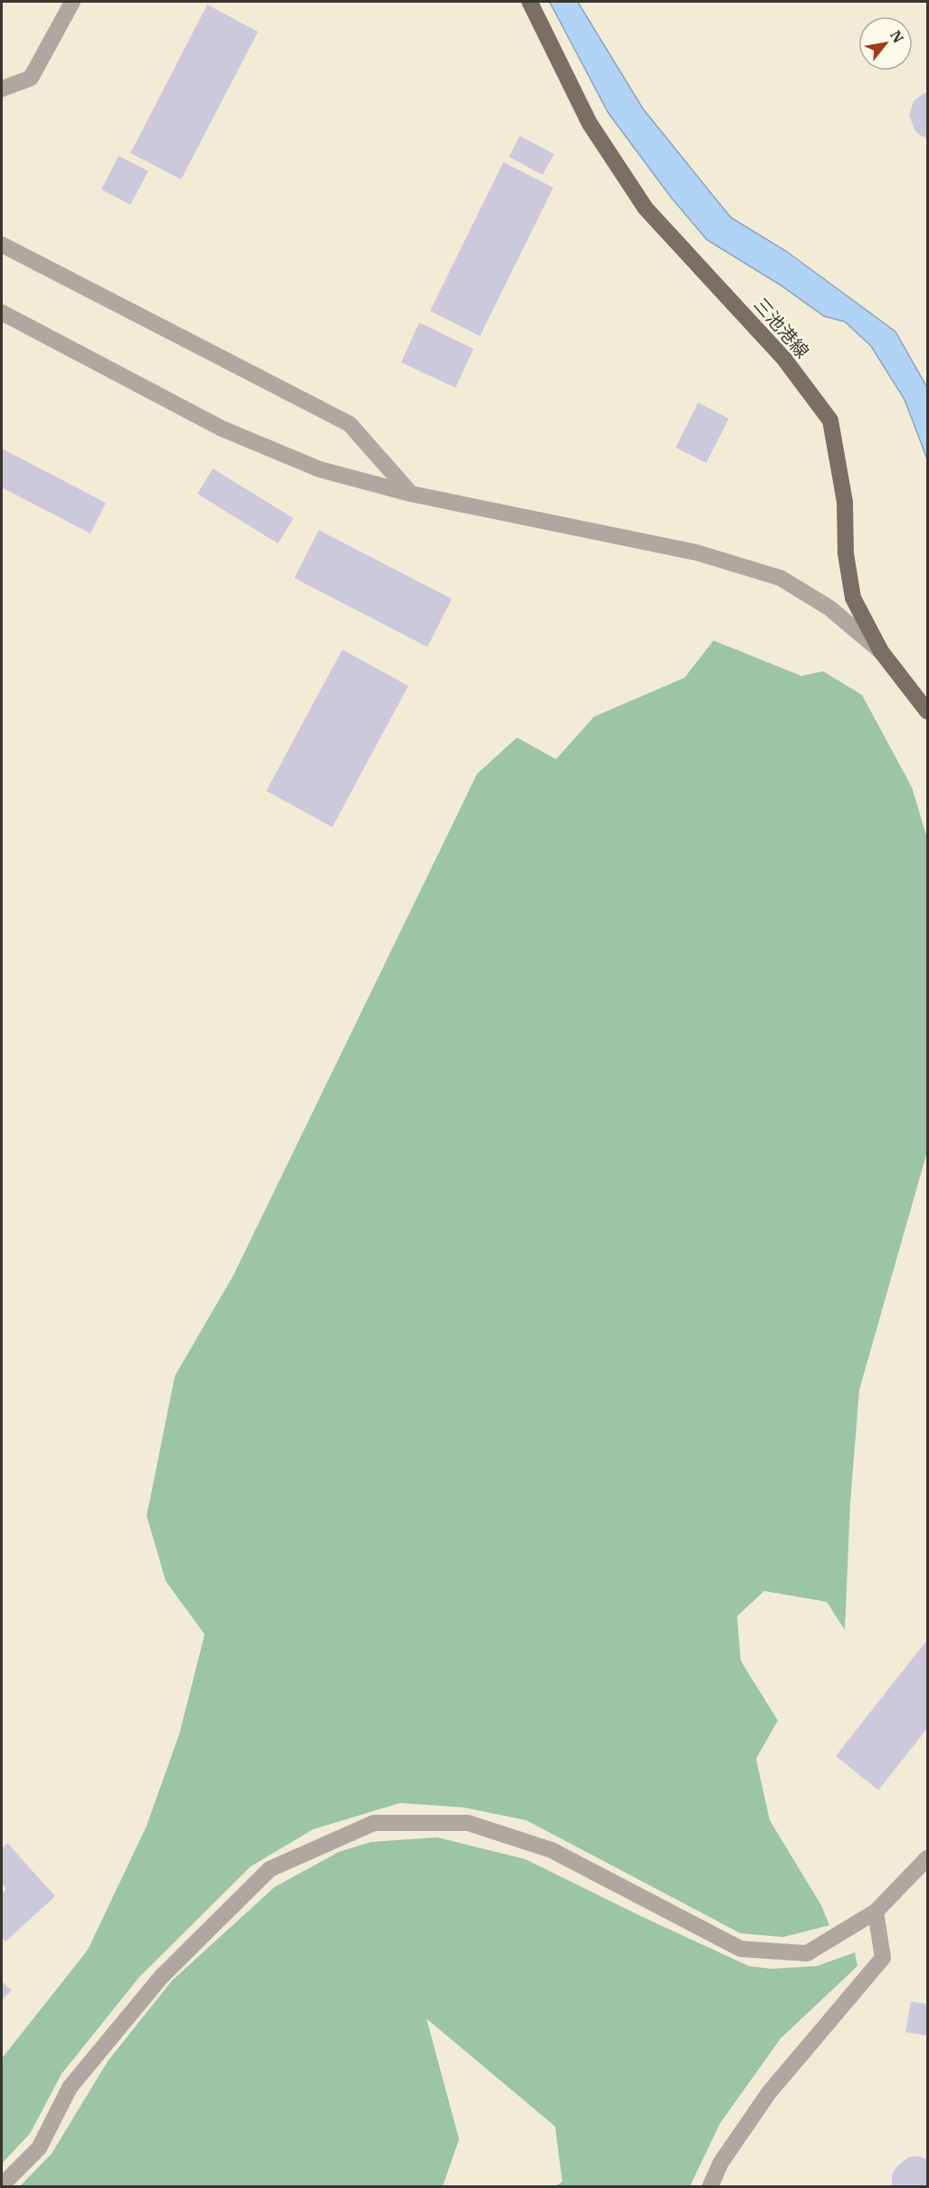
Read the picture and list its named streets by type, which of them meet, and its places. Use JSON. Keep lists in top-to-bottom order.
{
  "streets": {
    "main road": ["三池港線"]
  },
  "north": "top right"
}
